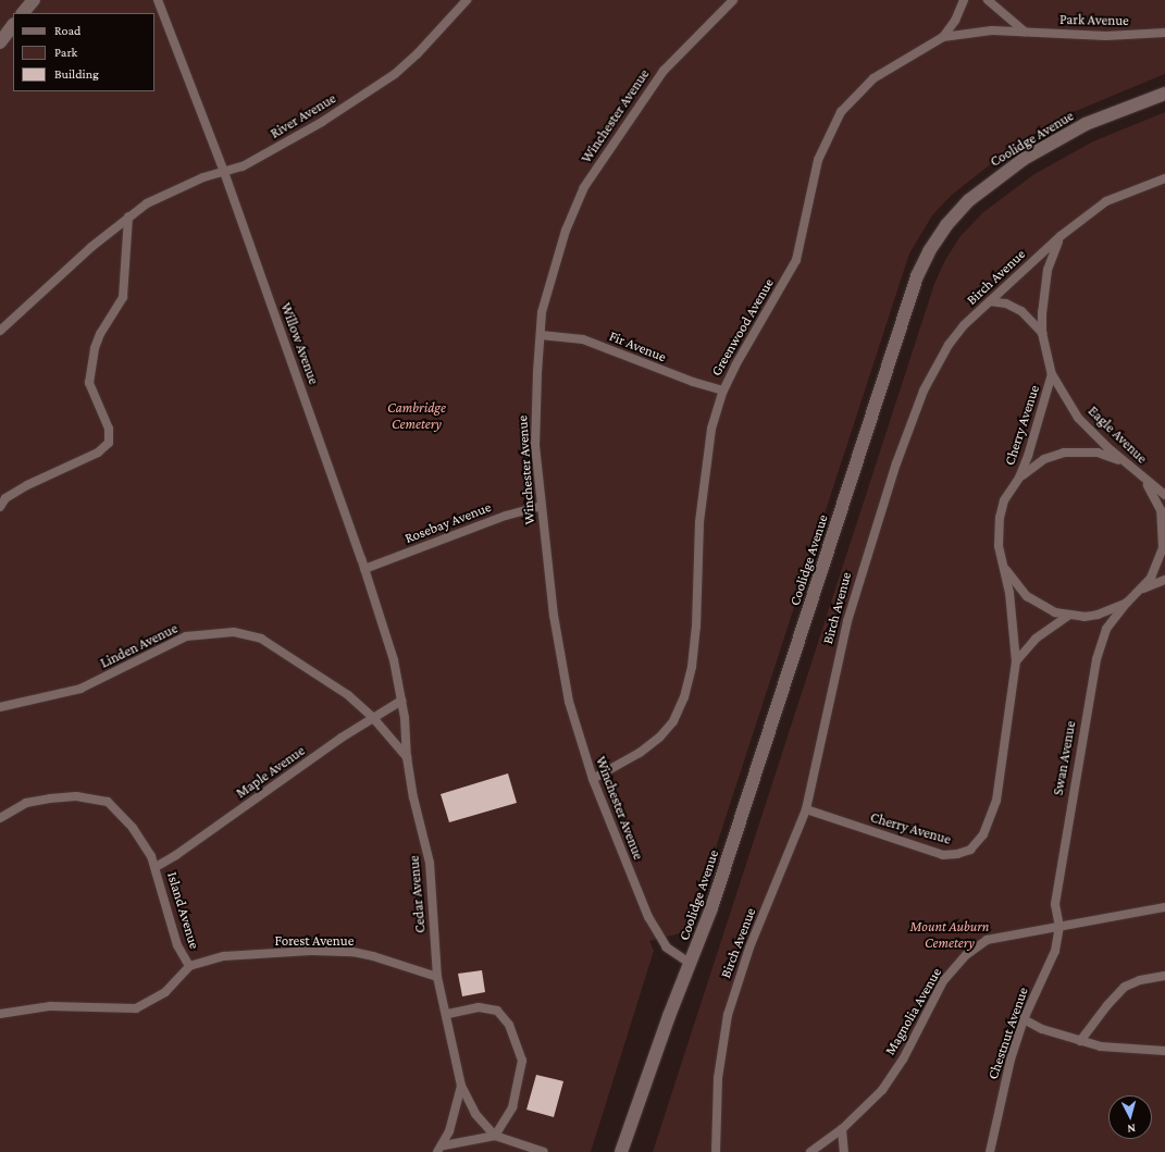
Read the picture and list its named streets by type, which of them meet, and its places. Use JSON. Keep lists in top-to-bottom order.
{
  "streets": {
    "street": ["Coolidge Avenue"],
    "lane": [
      "Park Avenue",
      "River Avenue",
      "Winchester Avenue",
      "Birch Avenue",
      "Greenwood Avenue",
      "Willow Avenue",
      "Fir Avenue",
      "Cherry Avenue",
      "Eagle Avenue",
      "Rosebay Avenue",
      "Linden Avenue",
      "Swan Avenue",
      "Maple Avenue",
      "Cedar Avenue",
      "Island Avenue",
      "Forest Avenue",
      "Magnolia Avenue",
      "Chestnut Avenue"
    ]
  },
  "crossings": [
    ["Park Avenue", "Greenwood Avenue"],
    ["River Avenue", "Willow Avenue"],
    ["Winchester Avenue", "Coolidge Avenue"],
    ["Winchester Avenue", "Greenwood Avenue"],
    ["Winchester Avenue", "Fir Avenue"],
    ["Winchester Avenue", "Rosebay Avenue"],
    ["Birch Avenue", "Cherry Avenue"],
    ["Birch Avenue", "Eagle Avenue"],
    ["Greenwood Avenue", "Fir Avenue"],
    ["Willow Avenue", "Rosebay Avenue"],
    ["Willow Avenue", "Maple Avenue"],
    ["Willow Avenue", "Cedar Avenue"],
    ["Cherry Avenue", "Eagle Avenue"],
    ["Linden Avenue", "Maple Avenue"],
    ["Linden Avenue", "Cedar Avenue"],
    ["Swan Avenue", "Magnolia Avenue"],
    ["Swan Avenue", "Chestnut Avenue"],
    ["Maple Avenue", "Cedar Avenue"],
    ["Maple Avenue", "Island Avenue"],
    ["Cedar Avenue", "Forest Avenue"],
    ["Island Avenue", "Forest Avenue"],
    ["Magnolia Avenue", "Chestnut Avenue"]
  ],
  "parks": ["Cambridge Cemetery", "Mount Auburn Cemetery"],
  "legend": ["Road", "Park", "Building"],
  "north": "bottom"
}
